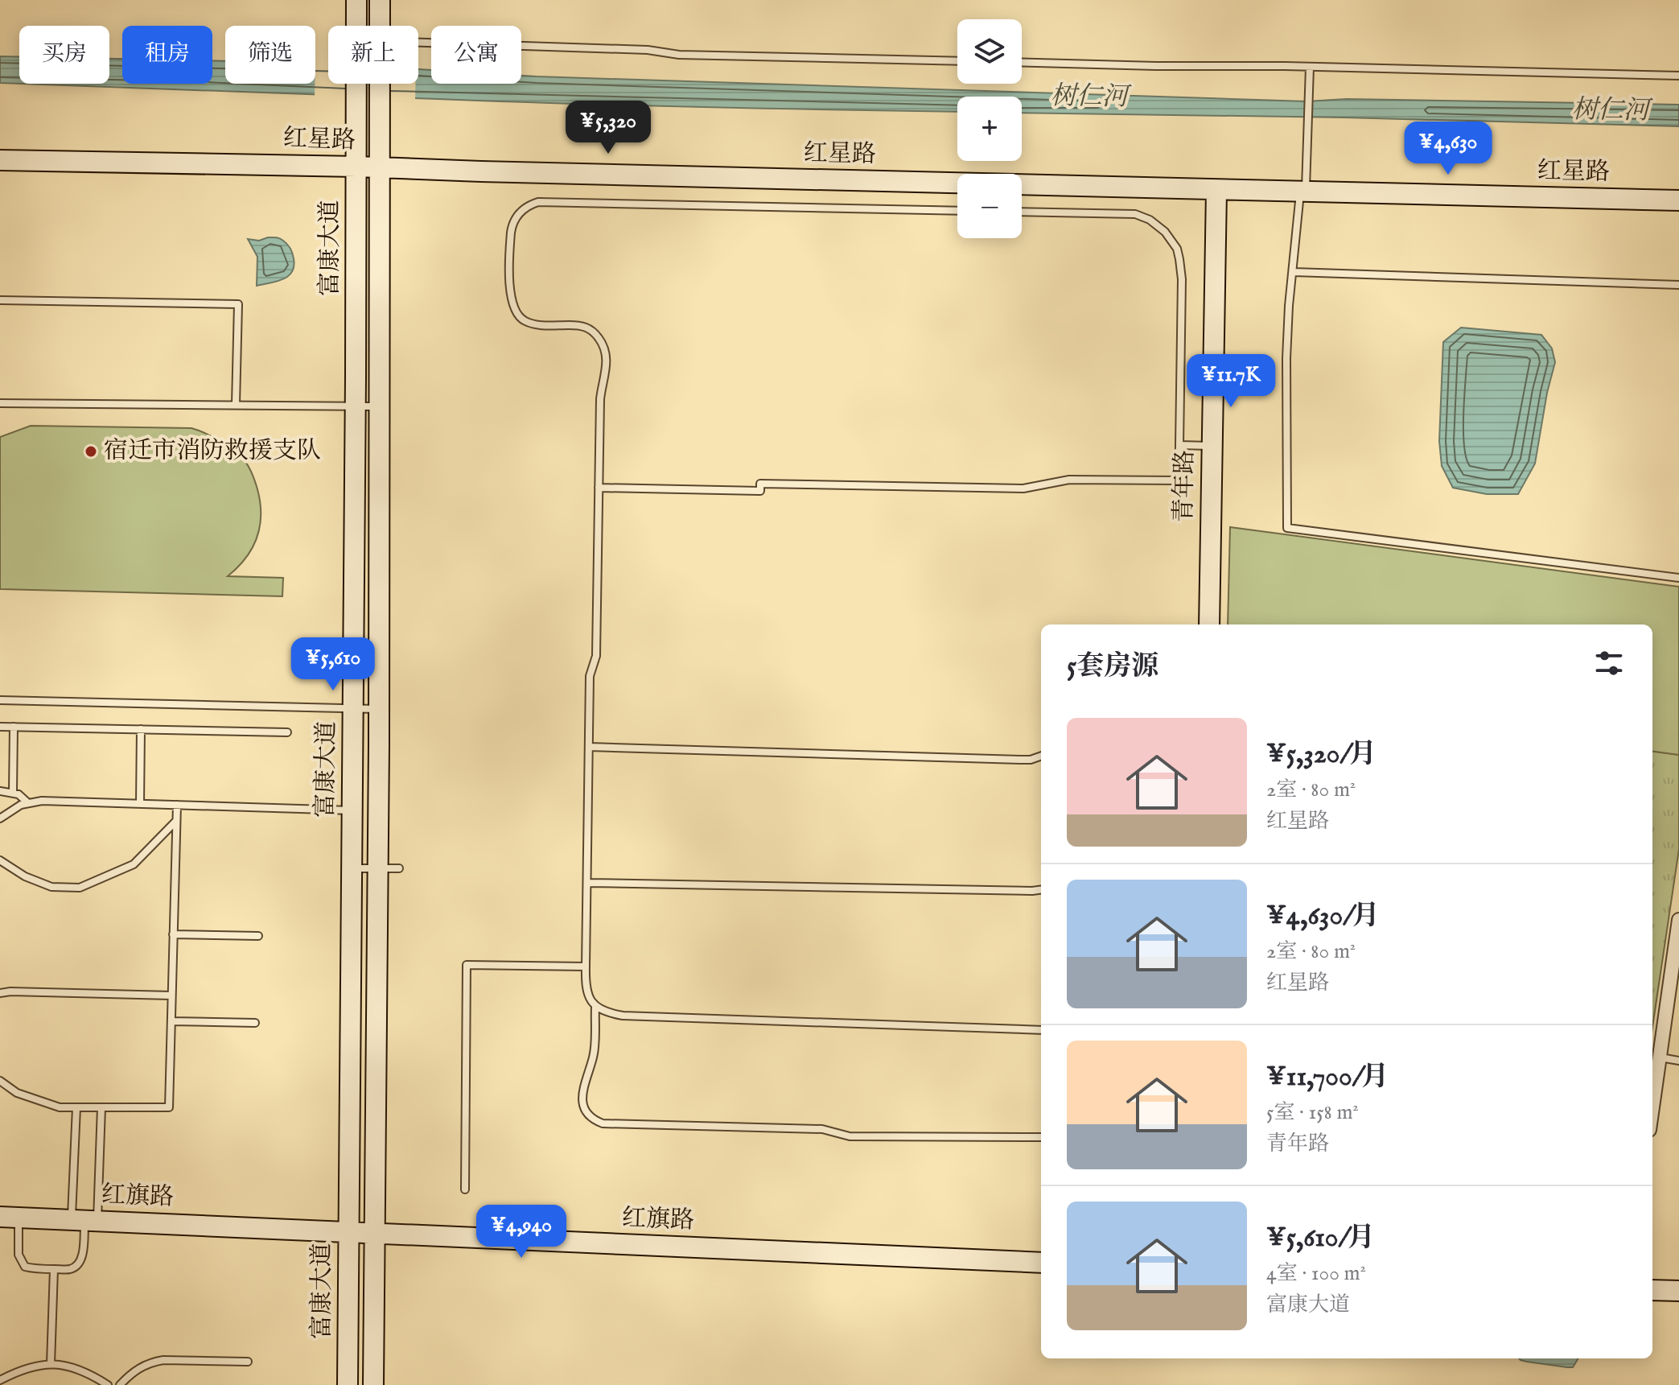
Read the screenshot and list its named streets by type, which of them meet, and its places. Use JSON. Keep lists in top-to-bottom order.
{
  "streets": {
    "street": [
      "红星路",
      "富康大道",
      "青年路",
      "红旗路"
    ]
  },
  "crossings": [
    ["红星路", "富康大道"],
    ["红星路", "青年路"],
    ["富康大道", "红旗路"]
  ],
  "water": ["树仁河"],
  "places": ["宿迁市消防救援支队"],
  "page": {
    "map_buttons": ["+", "−"],
    "chip": [
      "买房",
      "租房",
      "筛选",
      "新上",
      "公寓"
    ],
    "price": [
      "¥5,320",
      "¥4,630",
      "¥11.7K",
      "¥5,610",
      "¥4,940"
    ],
    "heading": "5套房源",
    "list": [
      {
        "name": "¥5,320/月",
        "note": "2室 · 80 m² · 红星路"
      },
      {
        "name": "¥4,630/月",
        "note": "2室 · 80 m² · 红星路"
      },
      {
        "name": "¥11,700/月",
        "note": "5室 · 158 m² · 青年路"
      },
      {
        "name": "¥5,610/月",
        "note": "4室 · 100 m² · 富康大道"
      }
    ]
  }
}
